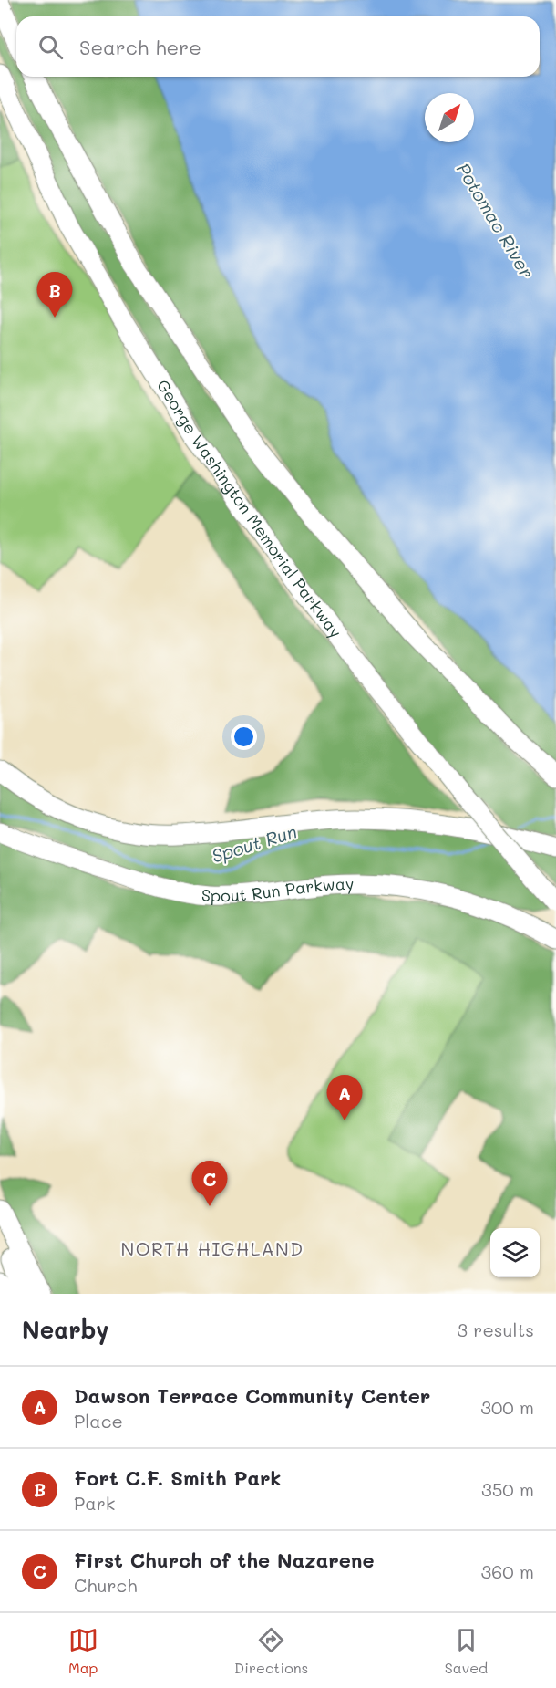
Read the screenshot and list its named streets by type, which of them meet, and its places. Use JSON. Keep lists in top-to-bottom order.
{
  "streets": {
    "highway": ["George Washington Memorial Parkway", "Spout Run Parkway"]
  },
  "districts": ["NORTH HIGHLAND"],
  "water": ["Potomac River", "Spout Run"],
  "north": "top right",
  "page": {
    "search": "Search here",
    "pins": ["B", "A", "C"],
    "heading": ["Nearby", "3 results"],
    "list": [
      {
        "mark": "A",
        "name": "Dawson Terrace Community Center",
        "note": "Place",
        "value": "300 m"
      },
      {
        "mark": "B",
        "name": "Fort C.F. Smith Park",
        "note": "Park",
        "value": "350 m"
      },
      {
        "mark": "C",
        "name": "First Church of the Nazarene",
        "note": "Church",
        "value": "360 m"
      }
    ],
    "nav": ["Map", "Directions", "Saved"]
  }
}
